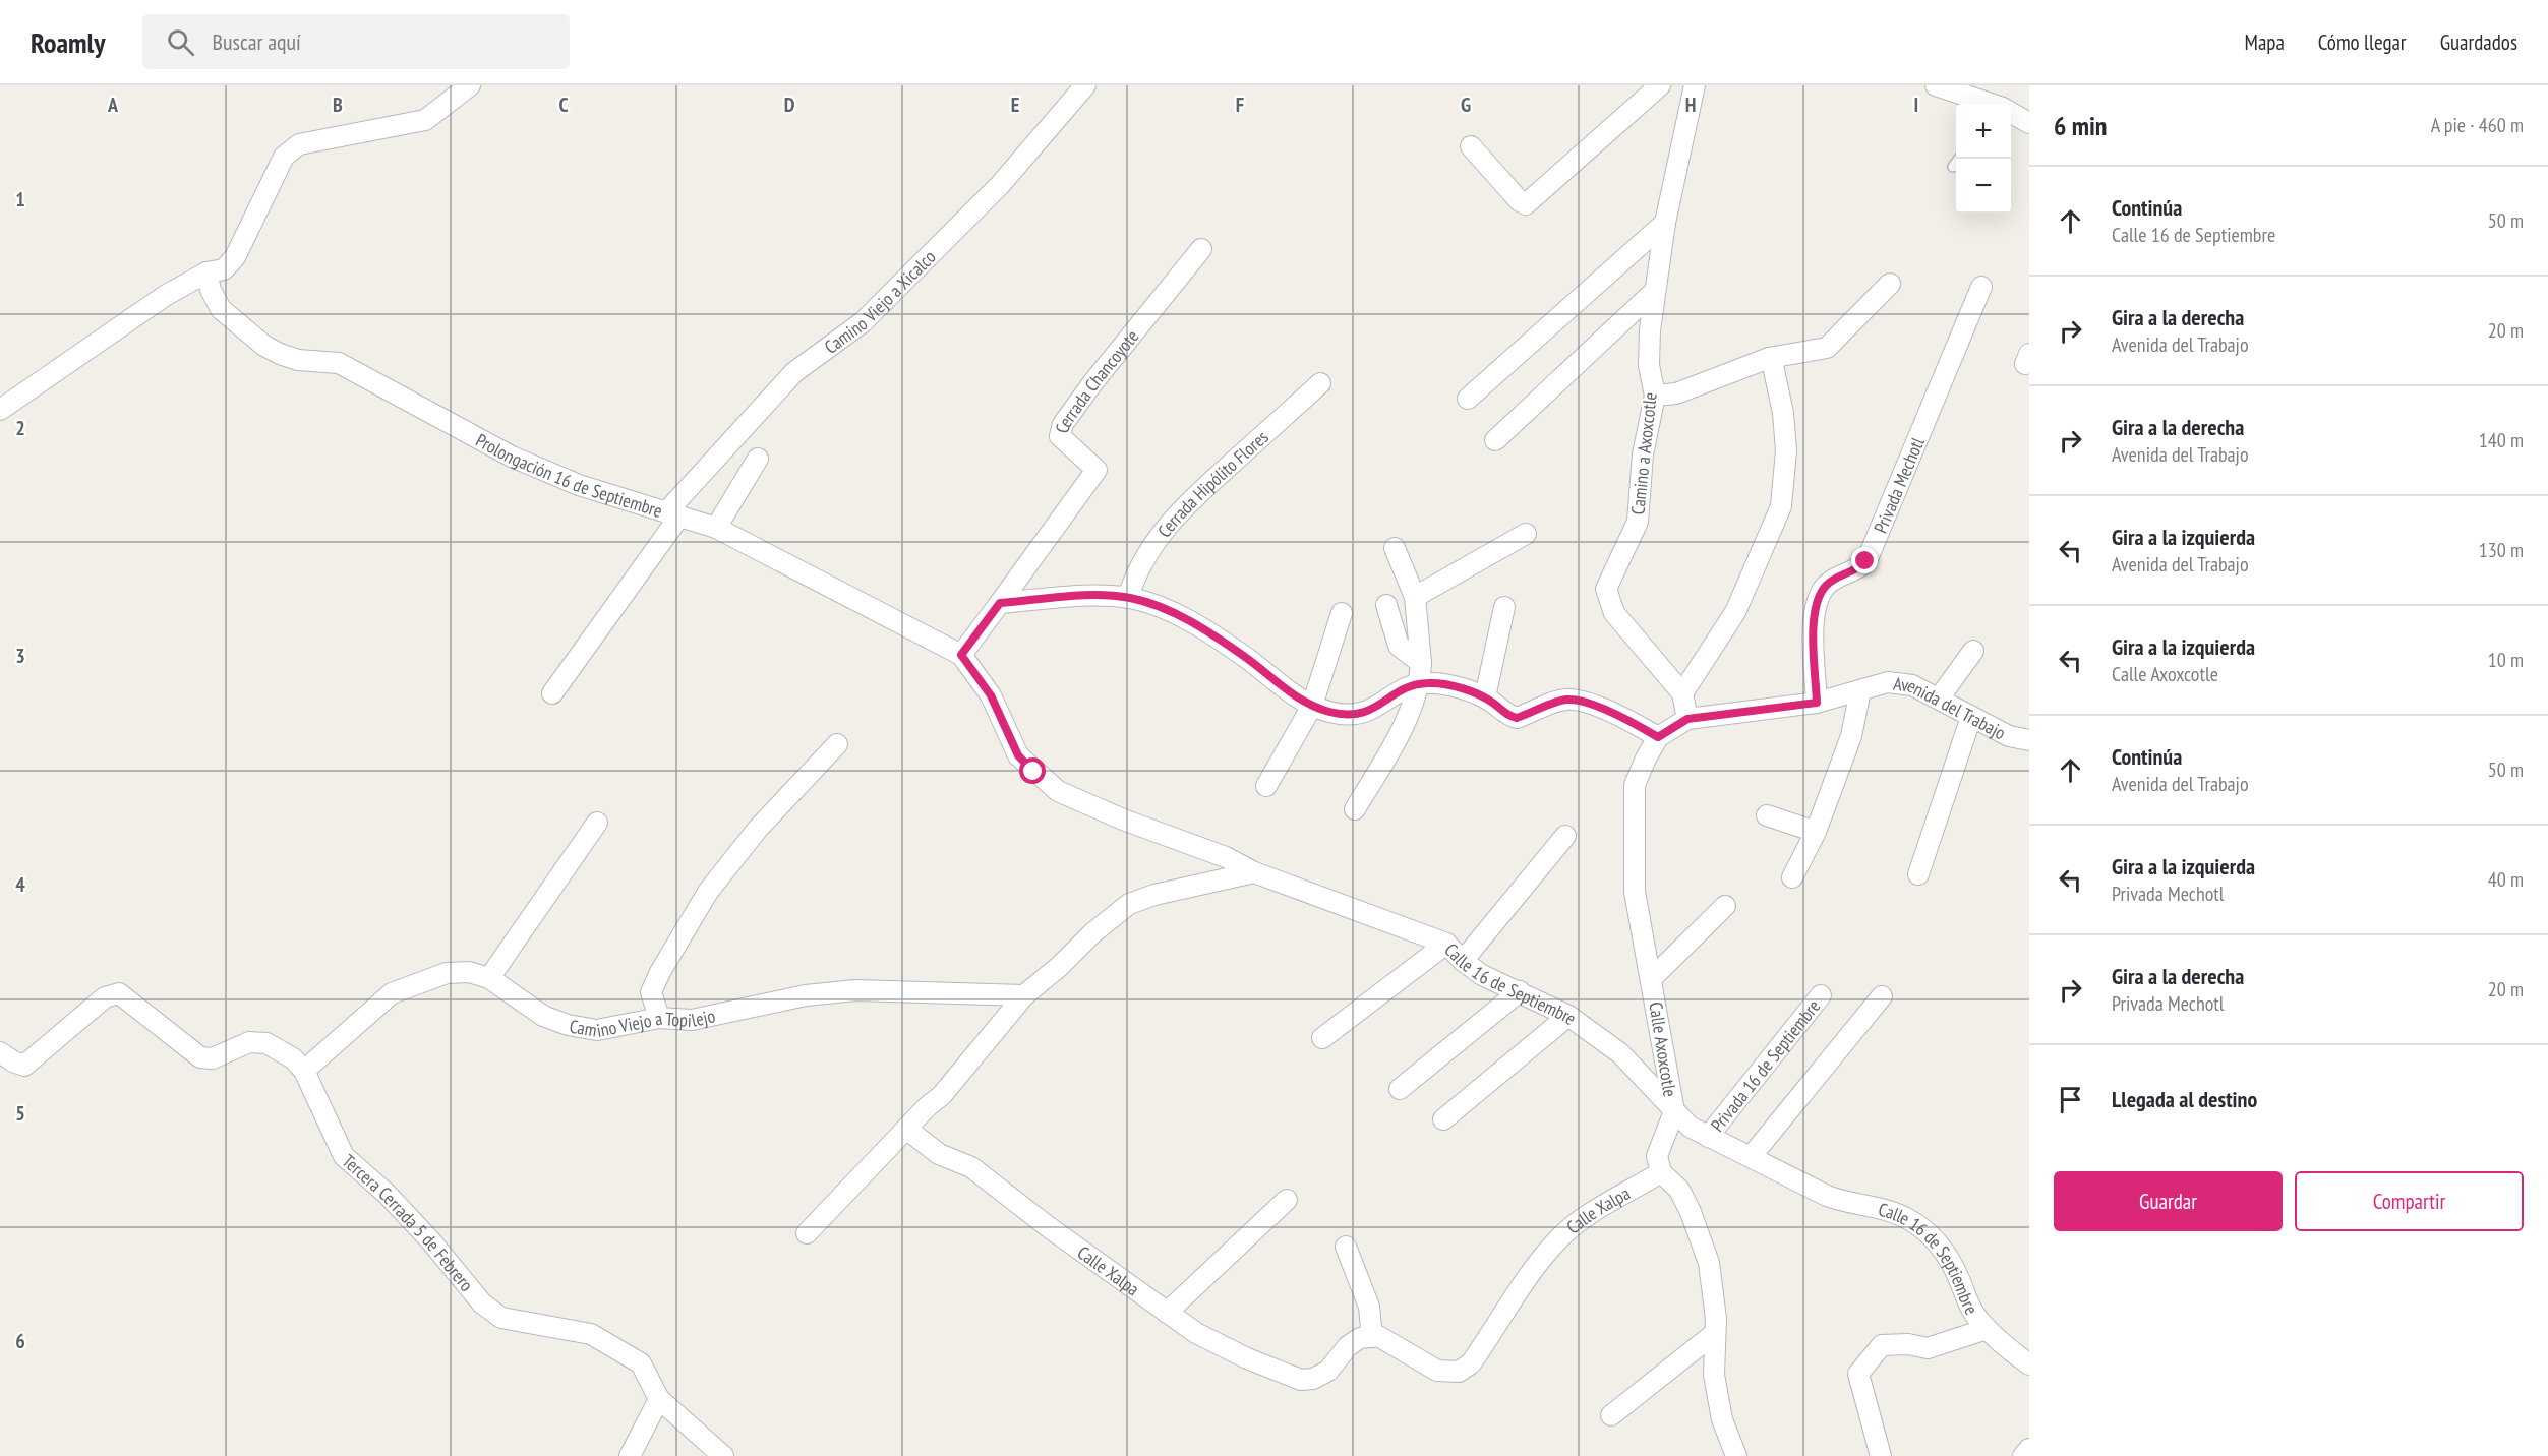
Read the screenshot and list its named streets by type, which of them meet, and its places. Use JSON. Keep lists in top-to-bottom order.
{
  "streets": {
    "street": [
      "Camino Viejo a Xicalco",
      "Cerrada Chancoyote",
      "Camino a Axoxcotle",
      "Prolongación 16 de Septiembre",
      "Cerrada Hipólito Flores",
      "Privada Mechotl",
      "Avenida del Trabajo",
      "Calle 16 de Septiembre",
      "Camino Viejo a Topilejo",
      "Calle Axoxcotle",
      "Privada 16 de Septiembre",
      "Calle Xalpa",
      "Tercera Cerrada 5 de Febrero"
    ]
  },
  "crossings": [
    ["Camino Viejo a Xicalco", "Prolongación 16 de Septiembre"],
    ["Camino a Axoxcotle", "Avenida del Trabajo"],
    ["Prolongación 16 de Septiembre", "Calle 16 de Septiembre"],
    ["Privada Mechotl", "Avenida del Trabajo"],
    ["Calle 16 de Septiembre", "Calle Axoxcotle"],
    ["Calle 16 de Septiembre", "Privada 16 de Septiembre"],
    ["Camino Viejo a Topilejo", "Tercera Cerrada 5 de Febrero"],
    ["Calle Axoxcotle", "Calle Xalpa"]
  ],
  "page": {
    "header": "Roamly",
    "search": "Buscar aquí",
    "nav": ["Mapa", "Cómo llegar", "Guardados"],
    "heading": ["6 min", "A pie · 460 m"],
    "map_buttons": ["+", "−"],
    "list": [
      ["Continúa", "Calle 16 de Septiembre", "50 m"],
      ["Gira a la derecha", "Avenida del Trabajo", "20 m"],
      ["Gira a la derecha", "Avenida del Trabajo", "140 m"],
      ["Gira a la izquierda", "Avenida del Trabajo", "130 m"],
      ["Gira a la izquierda", "Calle Axoxcotle", "10 m"],
      ["Continúa", "Avenida del Trabajo", "50 m"],
      ["Gira a la izquierda", "Privada Mechotl", "40 m"],
      ["Gira a la derecha", "Privada Mechotl", "20 m"],
      "Llegada al destino"
    ],
    "buttons": ["Guardar", "Compartir"]
  },
  "grid": {
    "columns": [
      "A",
      "B",
      "C",
      "D",
      "E",
      "F",
      "G",
      "H",
      "I"
    ],
    "rows": [
      "1",
      "2",
      "3",
      "4",
      "5",
      "6"
    ]
  }
}
